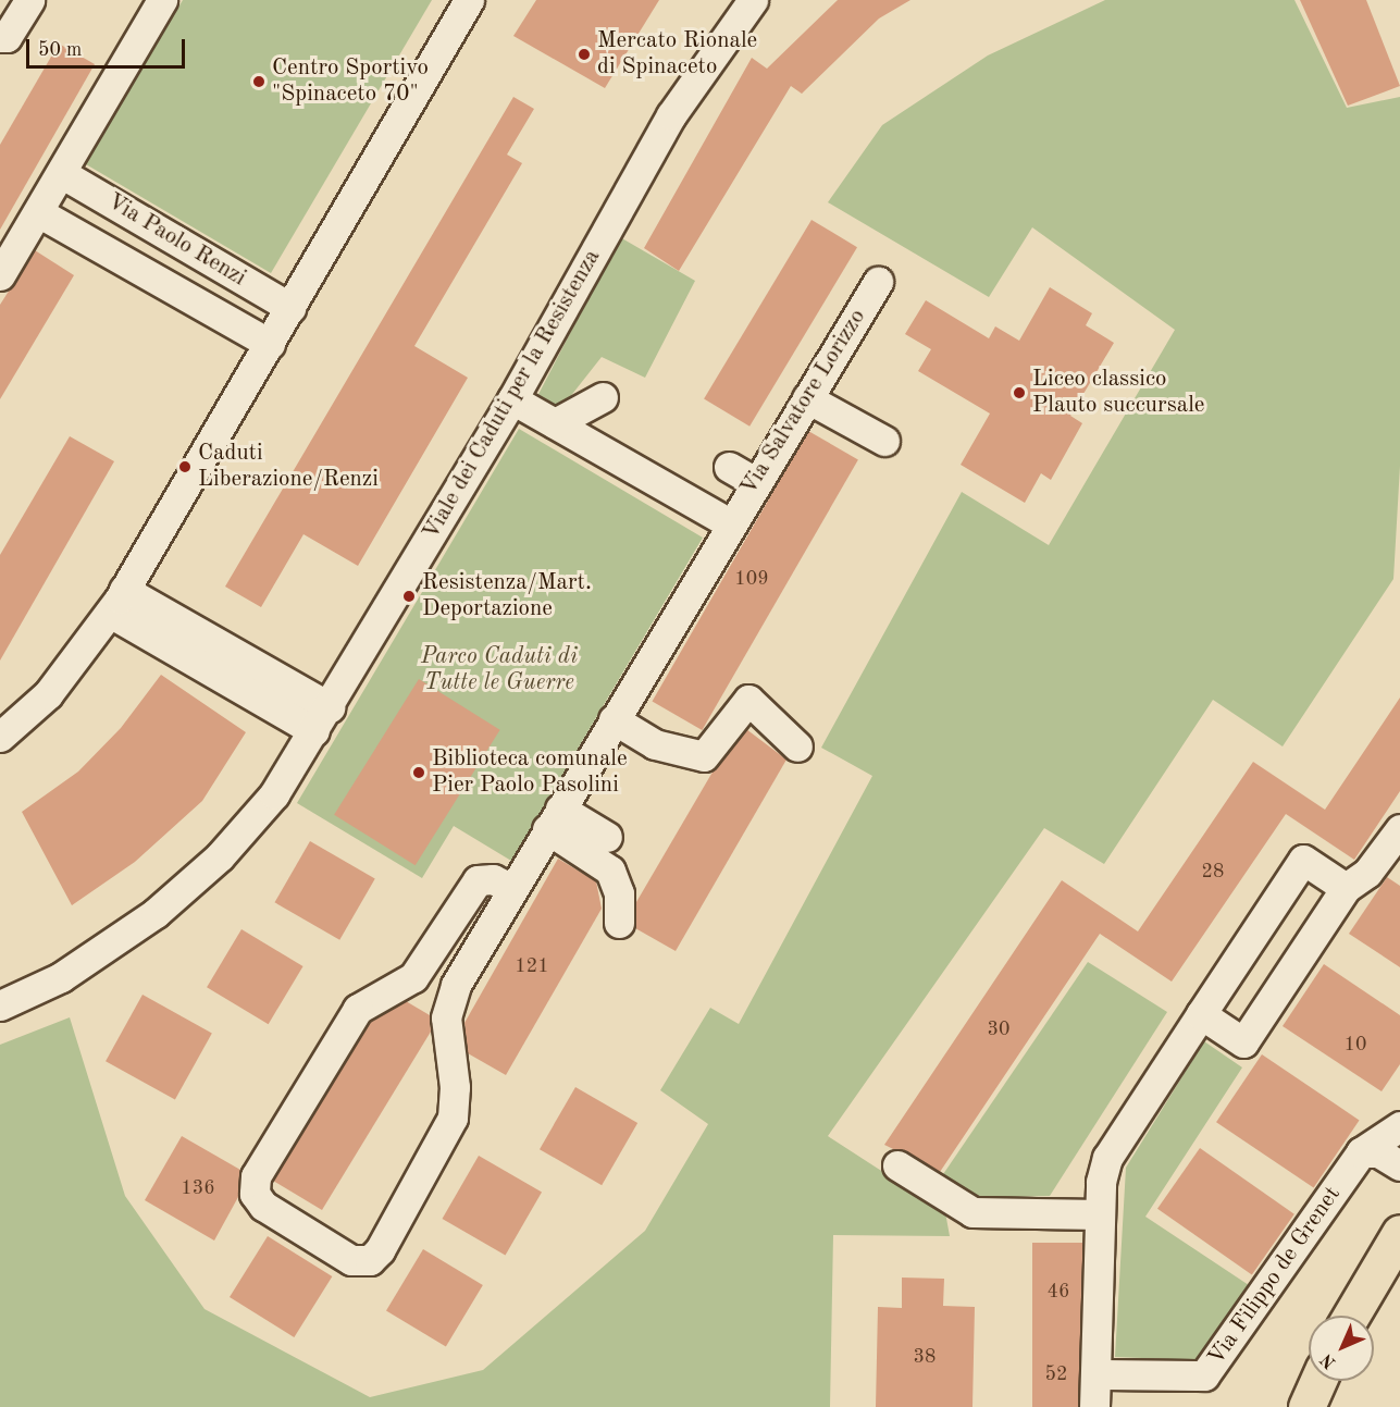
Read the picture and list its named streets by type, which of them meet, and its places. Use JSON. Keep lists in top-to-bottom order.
{
  "streets": {
    "street": [
      "Via Paolo Renzi",
      "Viale dei Caduti per la Resistenza",
      "Via Salvatore Lorizzo",
      "Via Filippo de Grenet"
    ]
  },
  "parks": ["Parco Caduti di Tutte le Guerre"],
  "places": [
    "Mercato Rionale di Spinaceto",
    "Centro Sportivo \"Spinaceto 70\"",
    "Liceo classico Plauto succursale",
    "Caduti Liberazione/Renzi",
    "Resistenza/Mart. Deportazione",
    "Biblioteca comunale Pier Paolo Pasolini"
  ],
  "house_numbers": [
    "109",
    "28",
    "121",
    "30",
    "10",
    "136",
    "46",
    "38",
    "52"
  ],
  "scale_bar": "50 m",
  "north": "bottom left"
}
